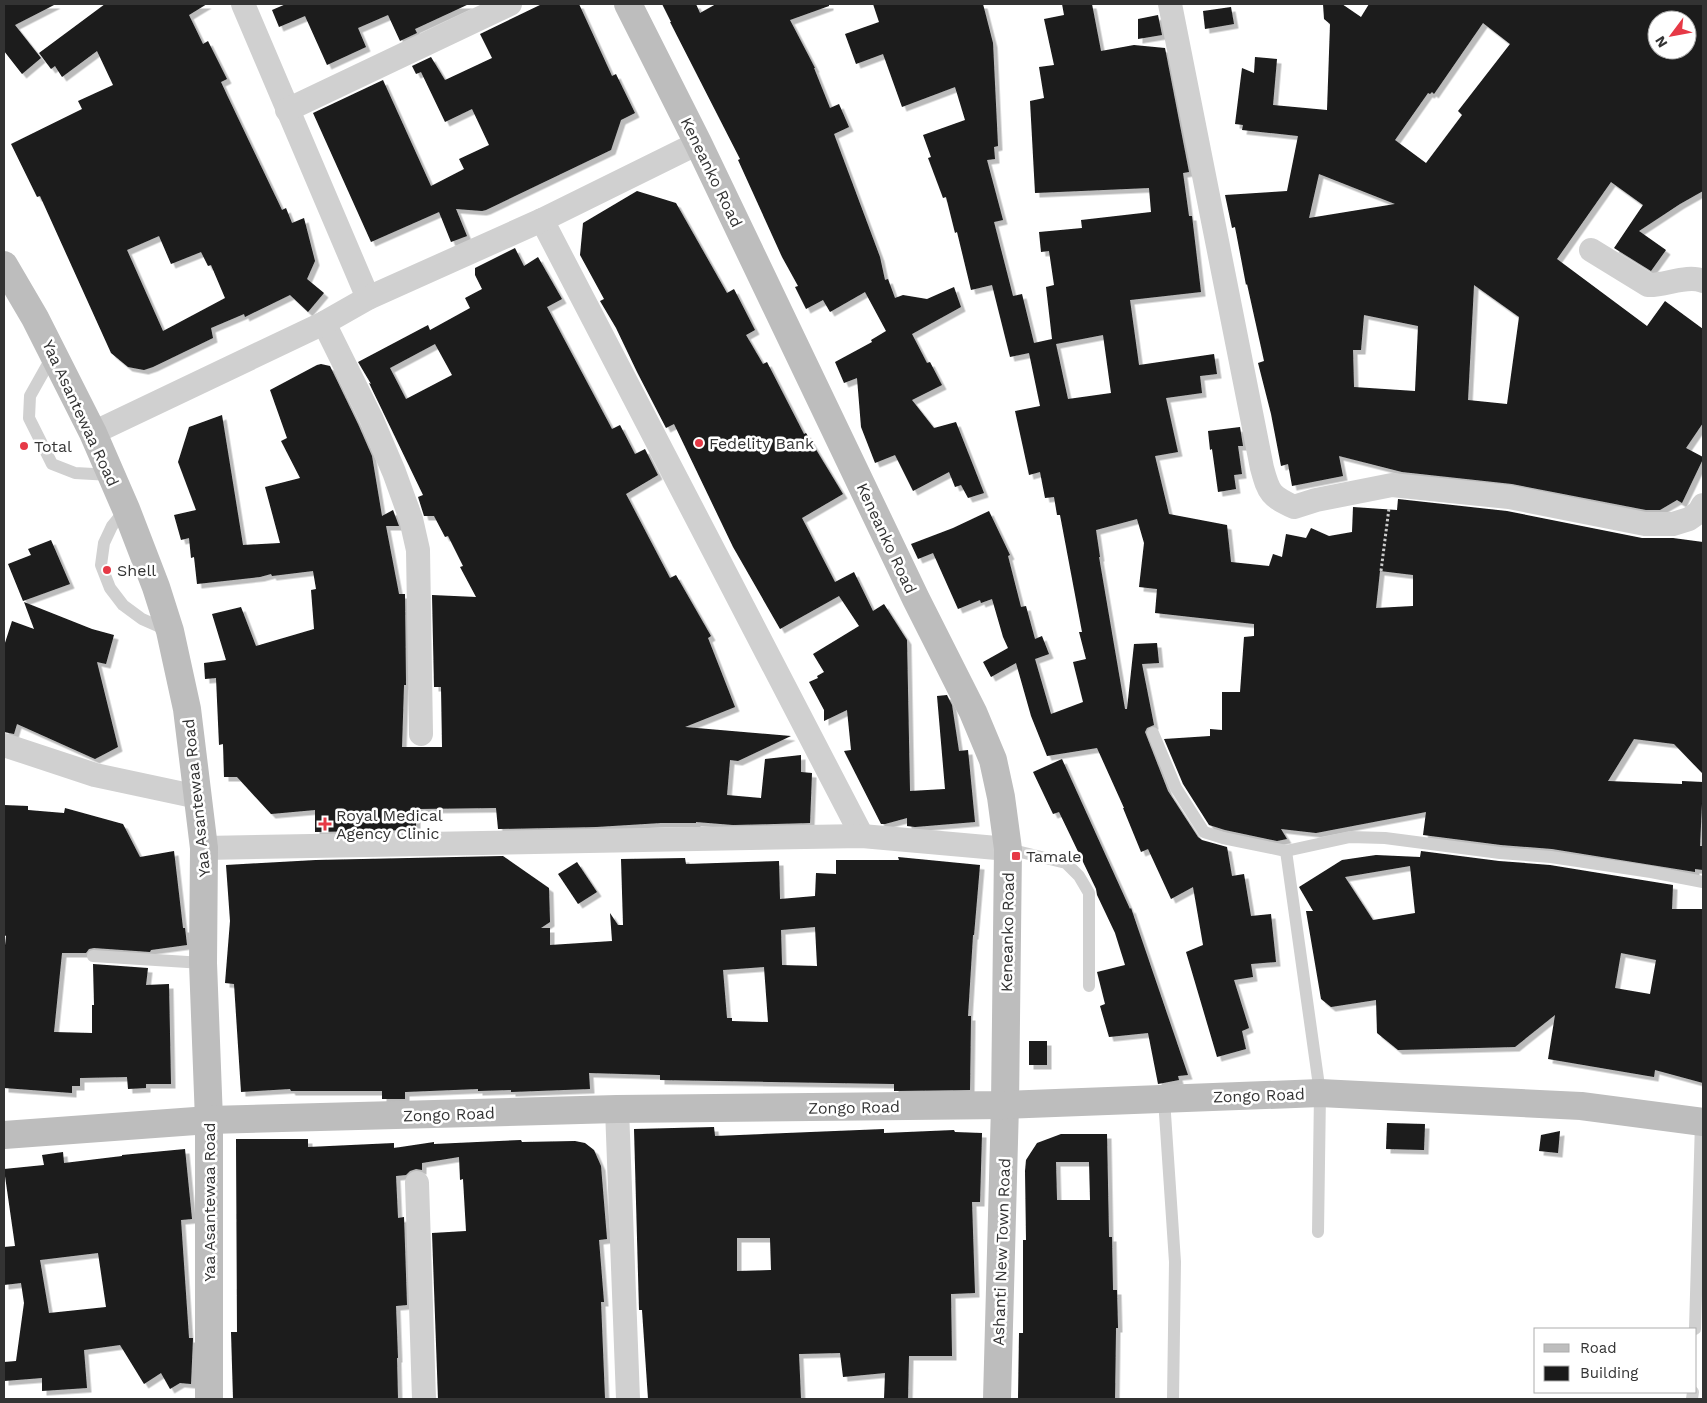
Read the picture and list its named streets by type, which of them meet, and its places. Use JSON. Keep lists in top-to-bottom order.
{
  "streets": {
    "street": [
      "Keneanko Road",
      "Yaa Asantewaa Road",
      "Zongo Road",
      "Ashanti New Town Road"
    ]
  },
  "crossings": [
    ["Keneanko Road", "Zongo Road"],
    ["Keneanko Road", "Ashanti New Town Road"],
    ["Yaa Asantewaa Road", "Zongo Road"],
    ["Zongo Road", "Ashanti New Town Road"]
  ],
  "places": {
    "other": ["Fedelity Bank", "Total", "Shell"],
    "health": ["Royal Medical Agency Clinic"],
    "transit": ["Tamale"]
  },
  "legend": ["Road", "Building"],
  "north": "bottom left"
}
